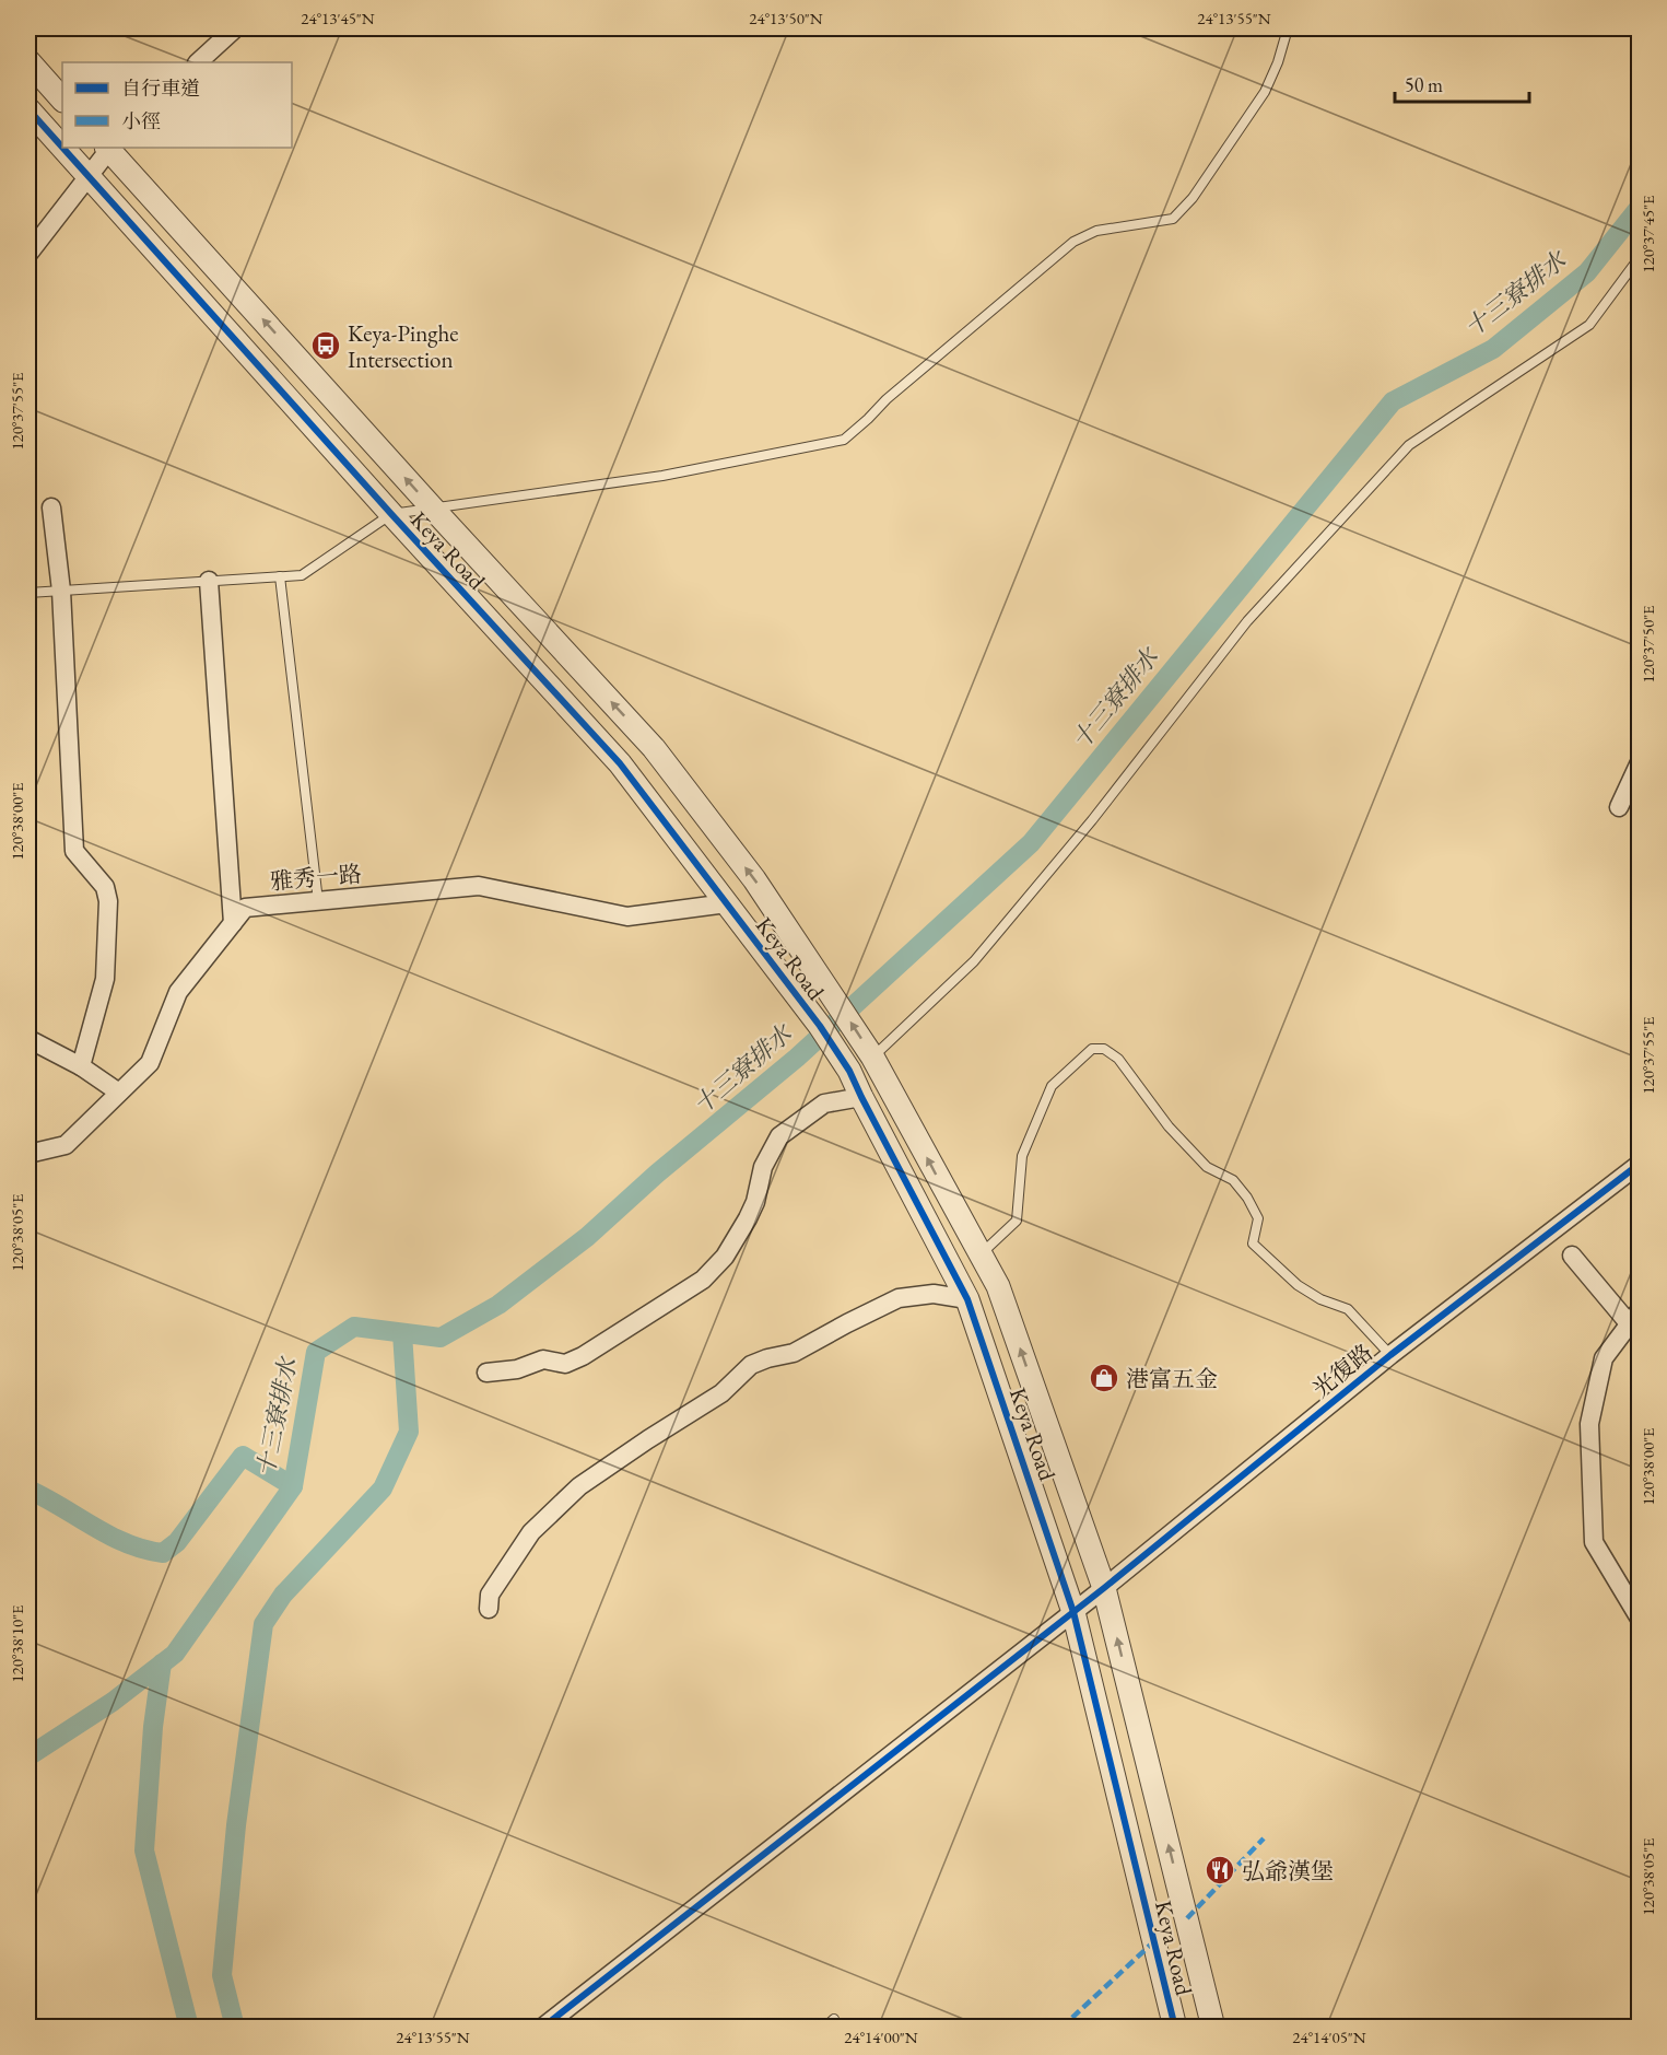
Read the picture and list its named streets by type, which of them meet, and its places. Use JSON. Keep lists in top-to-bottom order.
{
  "streets": {
    "street": ["Keya Road", "雅秀一路", "光復路"]
  },
  "crossings": [
    ["Keya Road", "雅秀一路"],
    ["Keya Road", "光復路"]
  ],
  "water": ["十三寮排水"],
  "places": {
    "bus stop": ["Keya-Pinghe Intersection"],
    "shop": ["港富五金"],
    "restaurant": ["弘爺漢堡"]
  },
  "legend": ["自行車道", "小徑"],
  "scale_bar": "50 m",
  "coordinates": [
    "24°13'45\"N",
    "24°13'50\"N",
    "24°13'55\"N",
    "120°37'45\"E",
    "120°37'55\"E",
    "120°37'50\"E",
    "120°38'00\"E",
    "120°38'05\"E",
    "120°38'10\"E",
    "24°14'00\"N",
    "24°14'05\"N"
  ]
}
